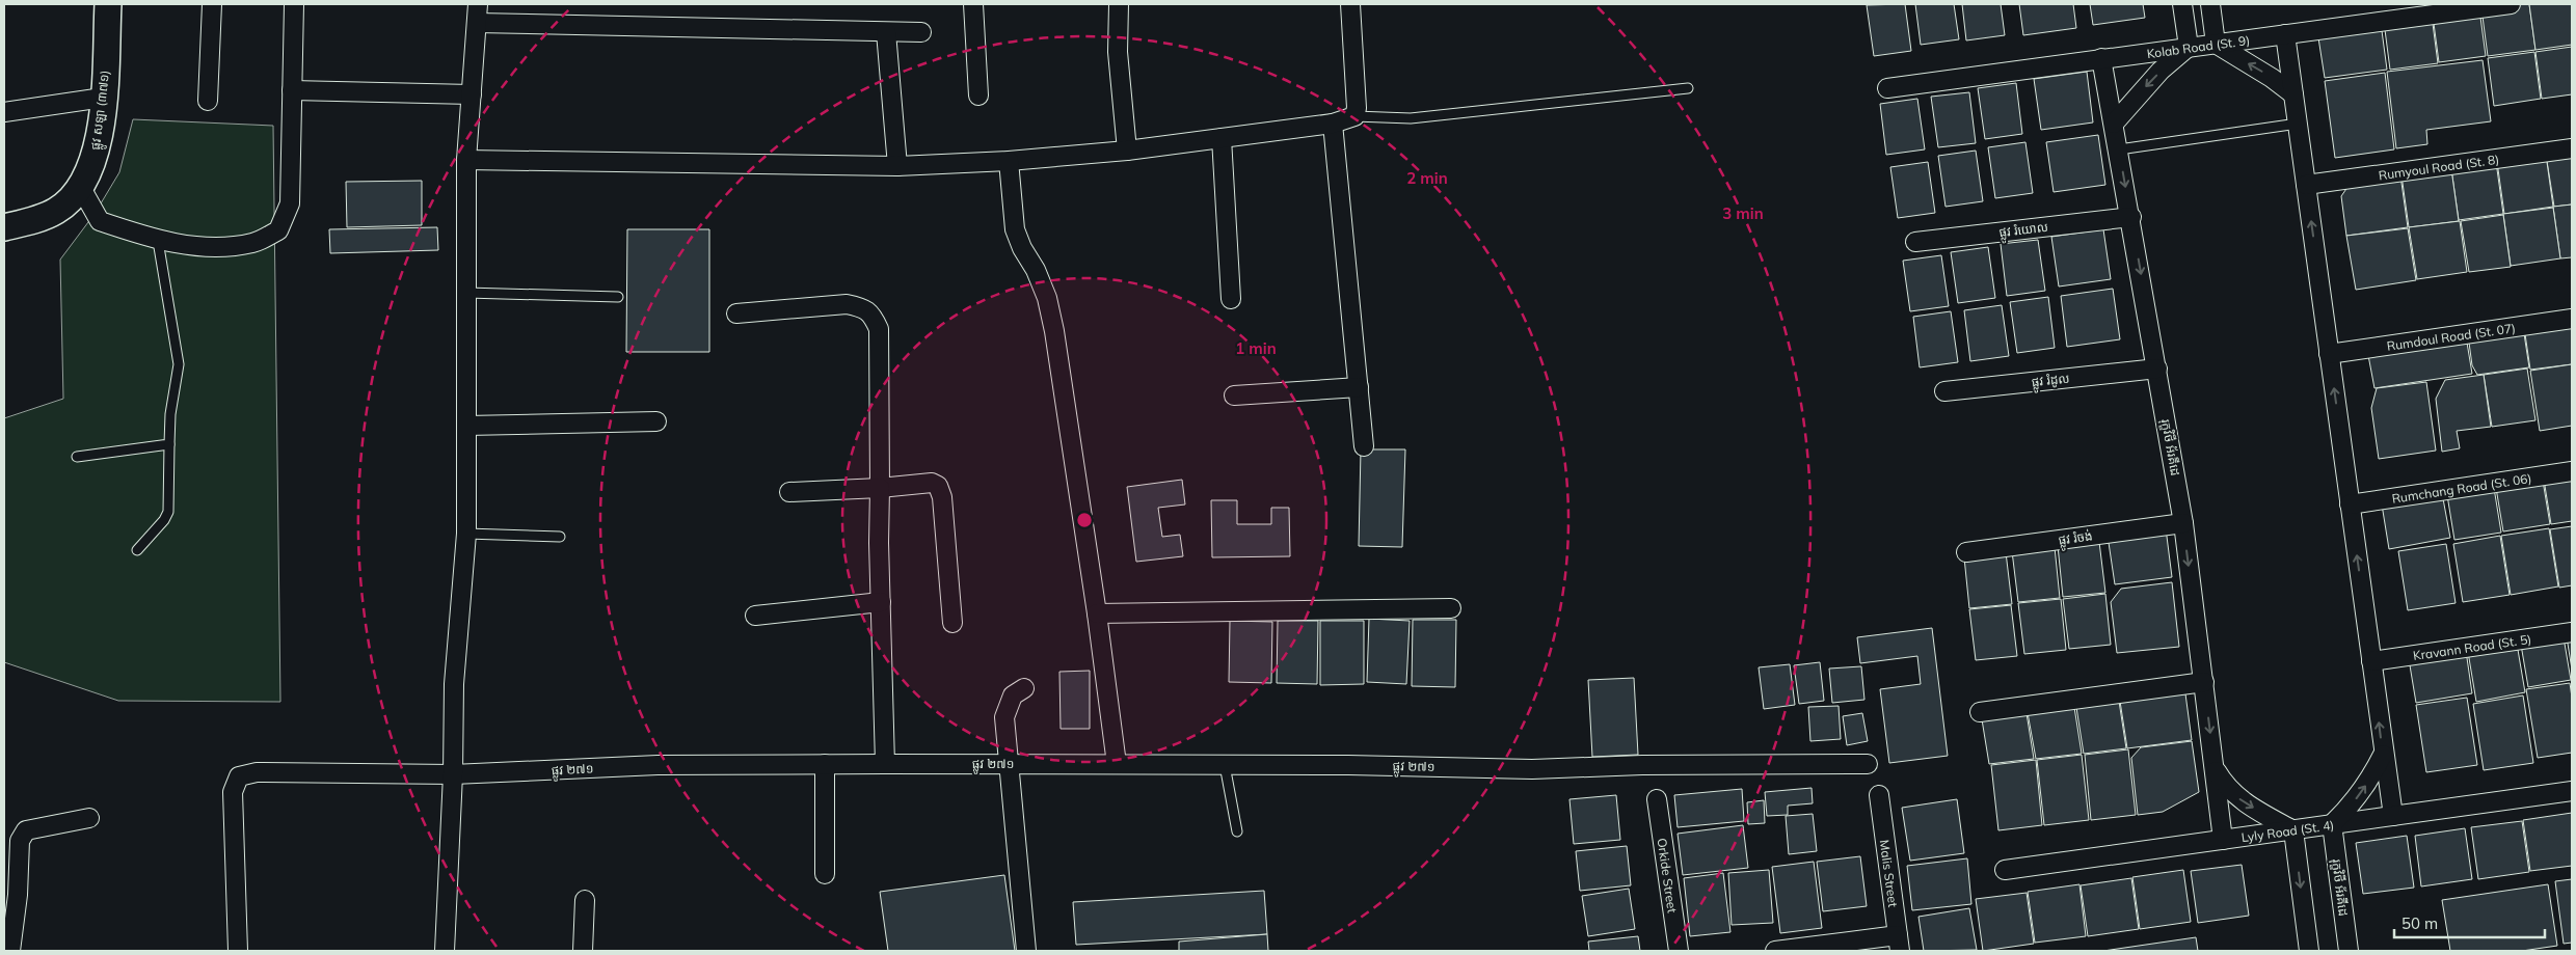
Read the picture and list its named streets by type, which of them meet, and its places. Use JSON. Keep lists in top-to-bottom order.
{
  "streets": {
    "street": [
      "Kolab Road (St. 9)",
      "ផ្លូវ សឡា (៣៧១)",
      "Rumyoul Road (St. 8)",
      "ផ្លូវ រំយោល",
      "Rumdoul Road (St. 07)",
      "ផ្លូវ រំដូល",
      "រុក្ខវិថី អ័រគីដេ",
      "Rumchang Road (St. 06)",
      "ផ្លូវ រំចង់",
      "Kravann Road (St. 5)",
      "ផ្លូវ ២៧១",
      "Lyly Road (St. 4)",
      "Malis Street",
      "Orkide Street"
    ]
  },
  "crossings": [
    ["Kolab Road (St. 9)", "រុក្ខវិថី អ័រគីដេ"],
    ["ផ្លូវ រំយោល", "រុក្ខវិថី អ័រគីដេ"],
    ["ផ្លូវ រំដូល", "រុក្ខវិថី អ័រគីដេ"],
    ["រុក្ខវិថី អ័រគីដេ", "ផ្លូវ រំចង់"],
    ["រុក្ខវិថី អ័រគីដេ", "Lyly Road (St. 4)"]
  ],
  "one_way": ["រុក្ខវិថី អ័រគីដេ"],
  "scale_bar": "50 m",
  "rings": ["2 min", "3 min", "1 min"]
}
